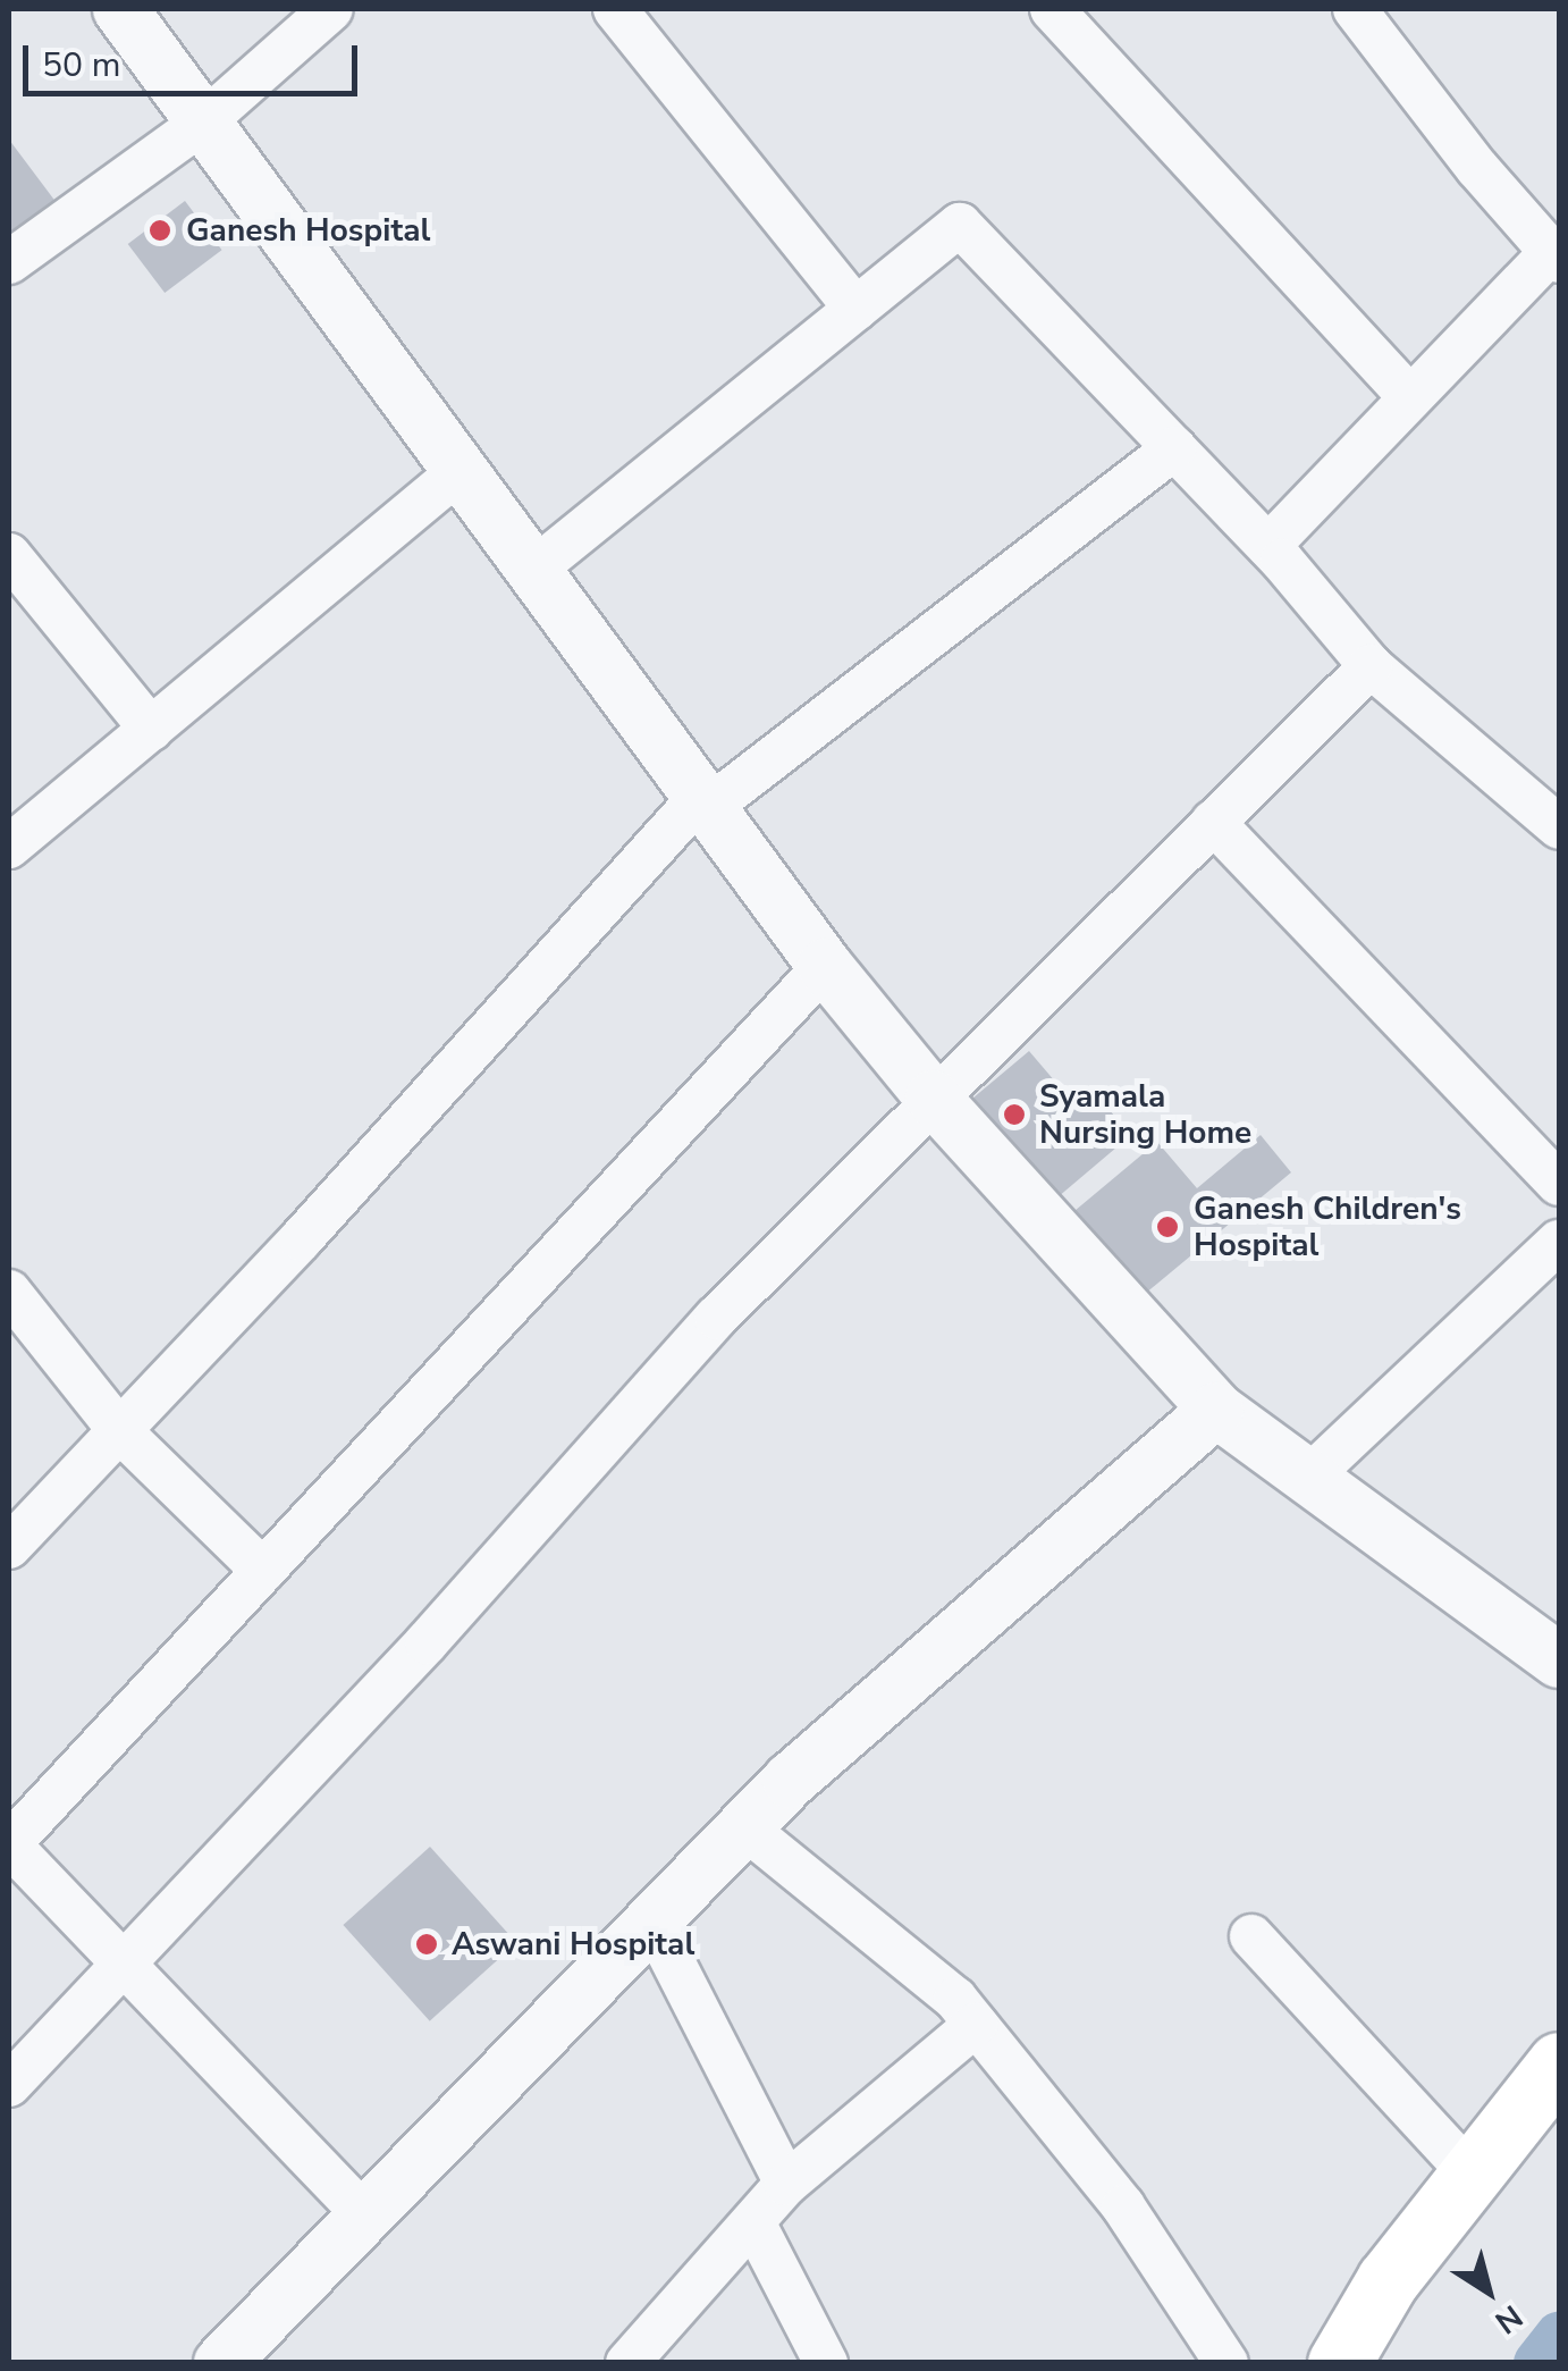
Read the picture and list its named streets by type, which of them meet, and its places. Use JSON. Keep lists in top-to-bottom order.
{
  "places": [
    "Ganesh Hospital",
    "Syamala Nursing Home",
    "Ganesh Children's Hospital",
    "Aswani Hospital"
  ],
  "scale_bar": "50 m",
  "north": "bottom right"
}
